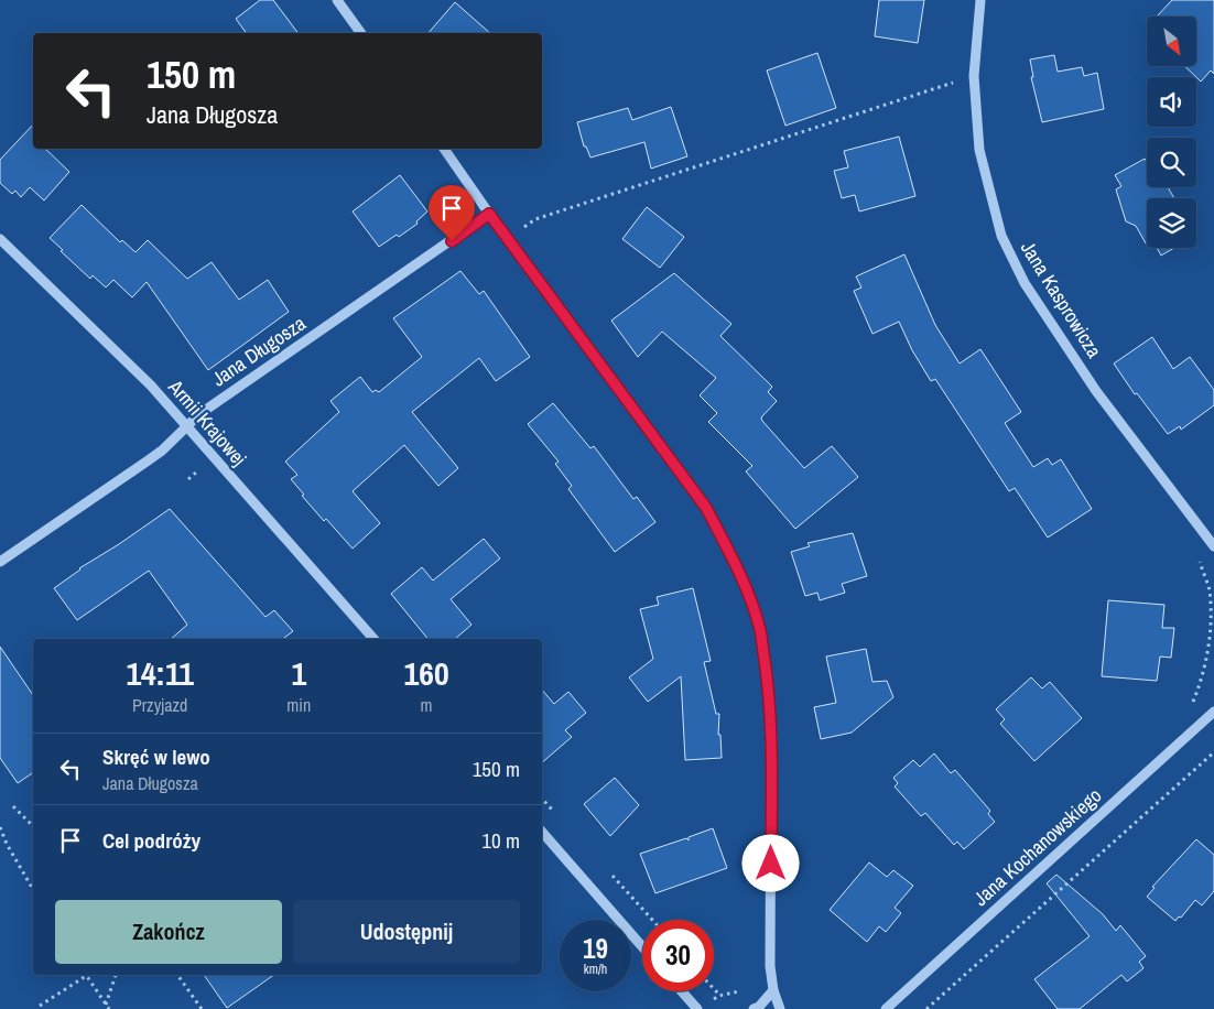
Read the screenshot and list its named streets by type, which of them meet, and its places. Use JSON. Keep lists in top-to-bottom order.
{
  "streets": {
    "street": [
      "Jana Kasprowicza",
      "Jana Długosza",
      "Armii Krajowej",
      "Jana Kochanowskiego"
    ]
  },
  "crossings": [
    ["Jana Długosza", "Armii Krajowej"]
  ],
  "north": "bottom right",
  "page": {
    "turn": ["150 m", "Jana Długosza"],
    "eta": [
      "14:11",
      "Przyjazd",
      "1",
      "min",
      "160",
      "m"
    ],
    "list": [
      {
        "name": "Skręć w lewo",
        "note": "Jana Długosza",
        "value": "150 m"
      },
      {
        "name": "Cel podróży",
        "value": "10 m"
      }
    ],
    "buttons": ["Zakończ", "Udostępnij"],
    "speed": "19 km/h",
    "limit": "30"
  }
}
